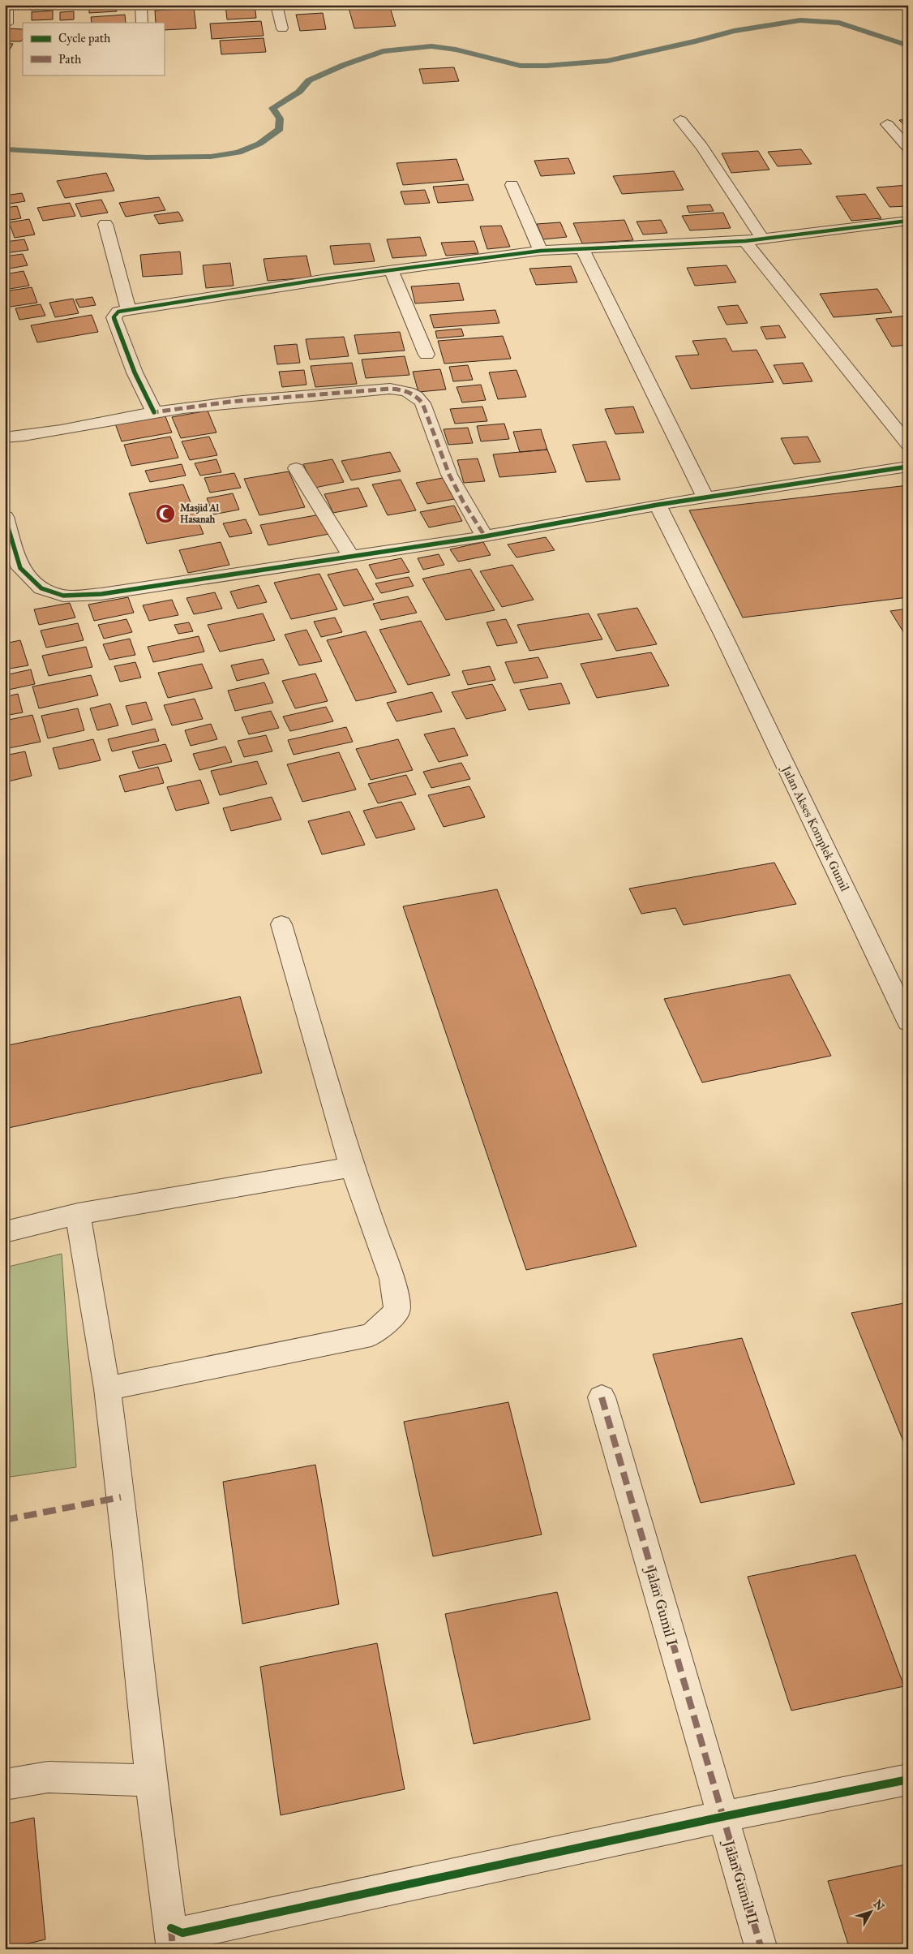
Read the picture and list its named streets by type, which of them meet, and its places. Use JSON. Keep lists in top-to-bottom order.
{
  "streets": {
    "street": ["Jalan Akses Komplek Gumil", "Jalan Gumil I", "Jalan Gumil II"]
  },
  "crossings": [
    ["Jalan Gumil I", "Jalan Gumil II"]
  ],
  "places": {
    "mosque": ["Masjid Al Hasanah"]
  },
  "legend": ["Cycle path", "Path"],
  "north": "top right"
}
